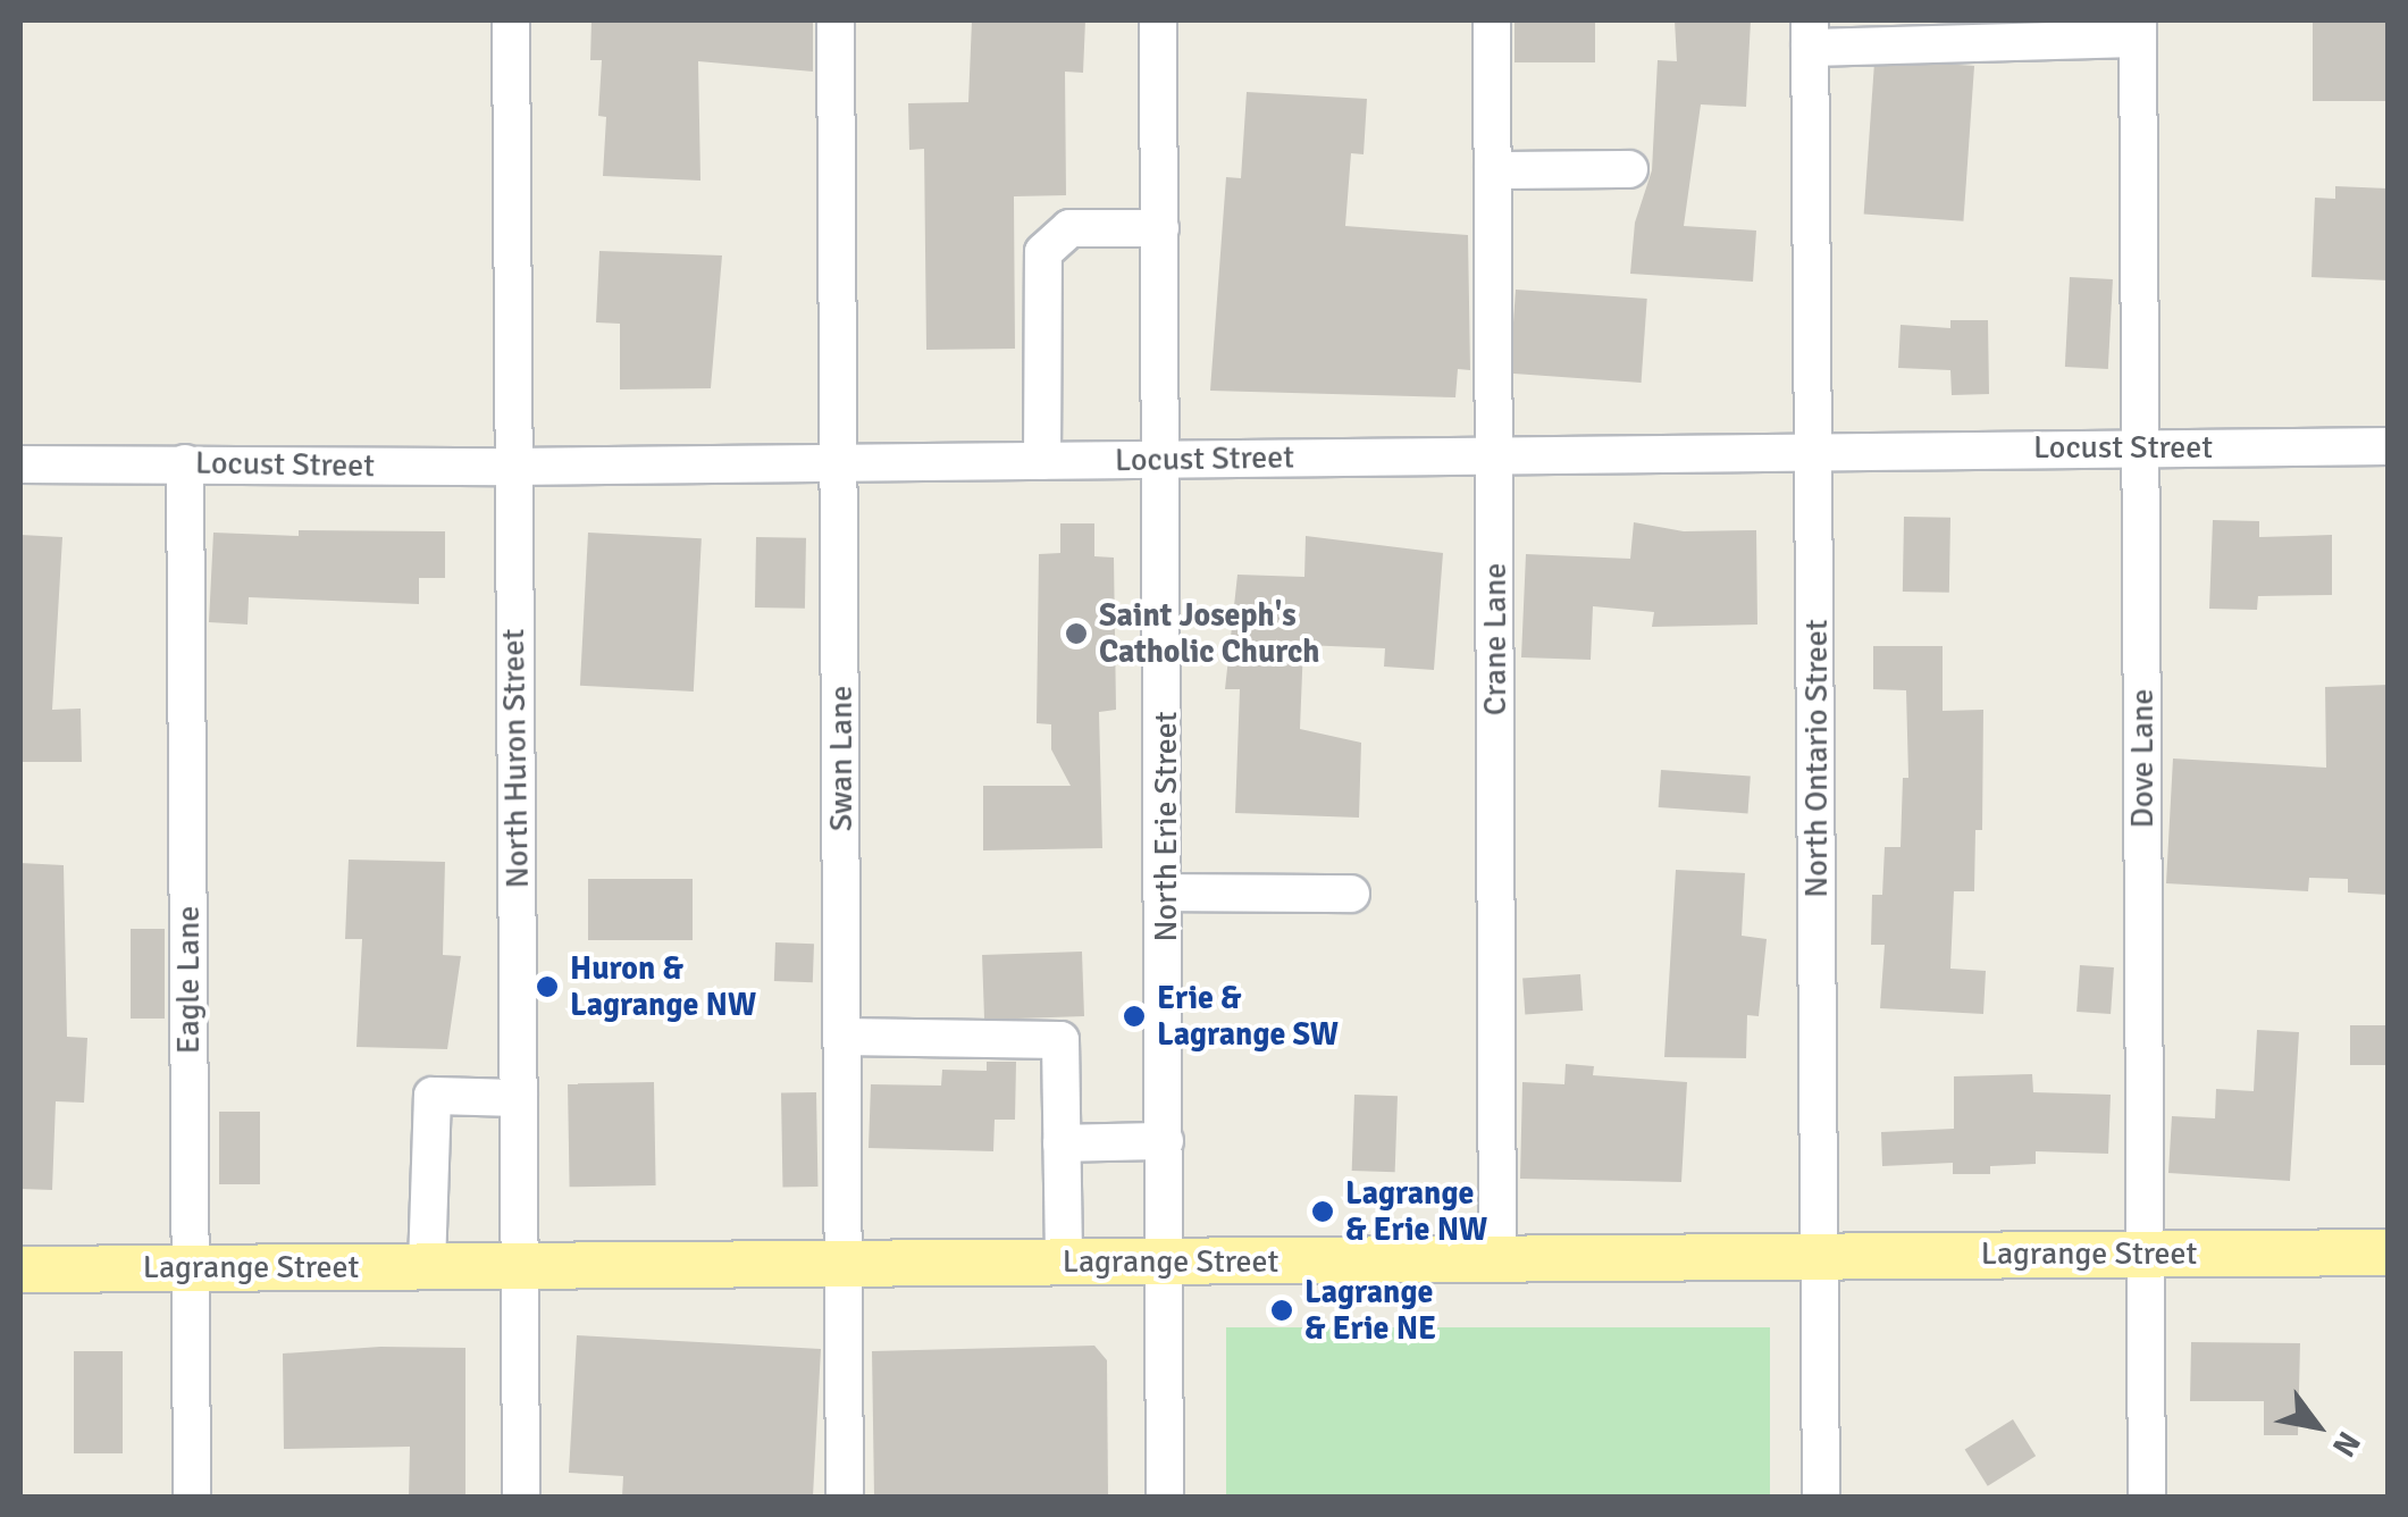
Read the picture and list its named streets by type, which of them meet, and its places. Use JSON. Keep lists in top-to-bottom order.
{
  "streets": {
    "main road": ["Lagrange Street"],
    "street": [
      "Locust Street",
      "Crane Lane",
      "North Huron Street",
      "Swan Lane",
      "North Ontario Street",
      "Dove Lane",
      "North Erie Street",
      "Eagle Lane"
    ]
  },
  "crossings": [
    ["Locust Street", "Crane Lane"],
    ["Locust Street", "North Huron Street"],
    ["Locust Street", "Swan Lane"],
    ["Locust Street", "North Ontario Street"],
    ["Locust Street", "Dove Lane"],
    ["Locust Street", "North Erie Street"],
    ["Locust Street", "Eagle Lane"],
    ["Crane Lane", "Lagrange Street"],
    ["North Huron Street", "Lagrange Street"],
    ["Swan Lane", "Lagrange Street"],
    ["North Ontario Street", "Lagrange Street"],
    ["Dove Lane", "Lagrange Street"],
    ["North Erie Street", "Lagrange Street"],
    ["Eagle Lane", "Lagrange Street"]
  ],
  "places": [
    "Saint Joseph's Catholic Church",
    "Huron & Lagrange NW",
    "Erie & Lagrange SW",
    "Lagrange & Erie NW",
    "Lagrange & Erie NE"
  ],
  "north": "bottom right"
}
